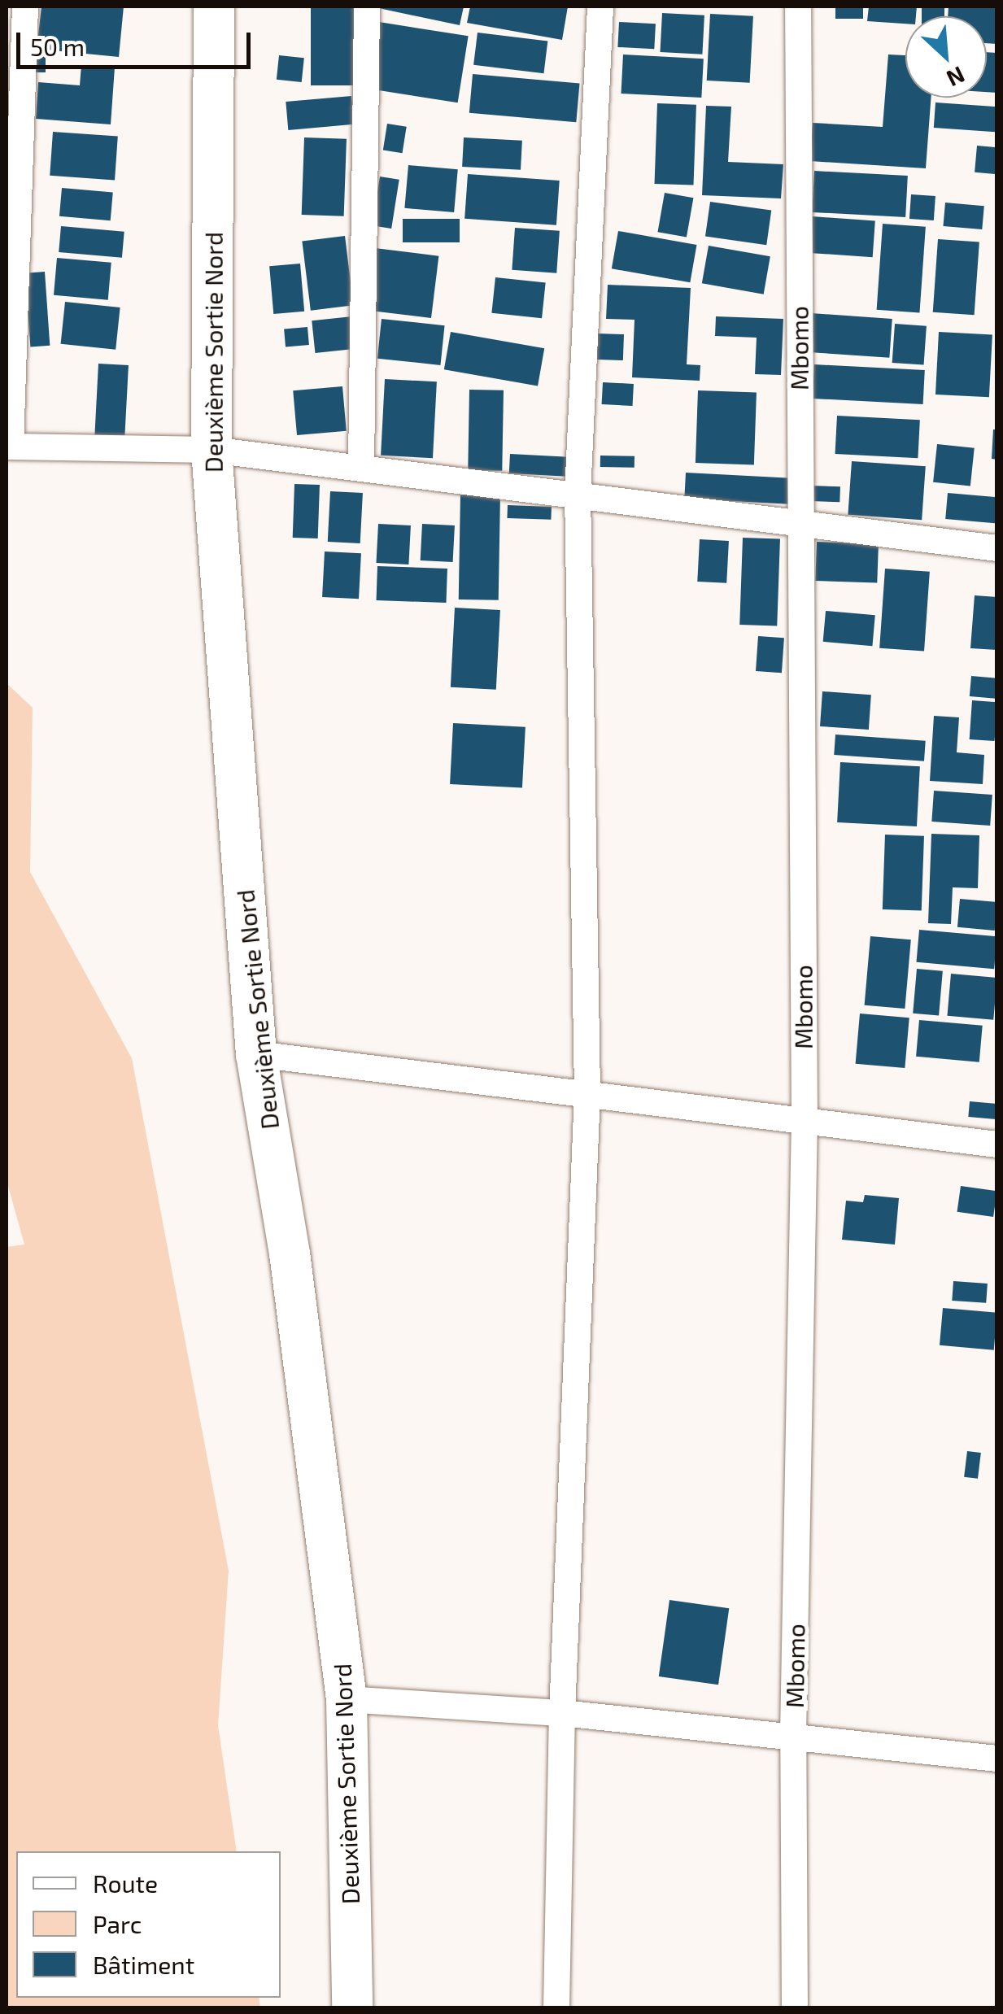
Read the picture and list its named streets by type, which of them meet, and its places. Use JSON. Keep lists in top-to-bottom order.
{
  "streets": {
    "main road": ["Deuxième Sortie Nord"],
    "street": ["Mbomo"]
  },
  "legend": ["Route", "Parc", "Bâtiment"],
  "scale_bar": "50 m",
  "north": "bottom right"
}
